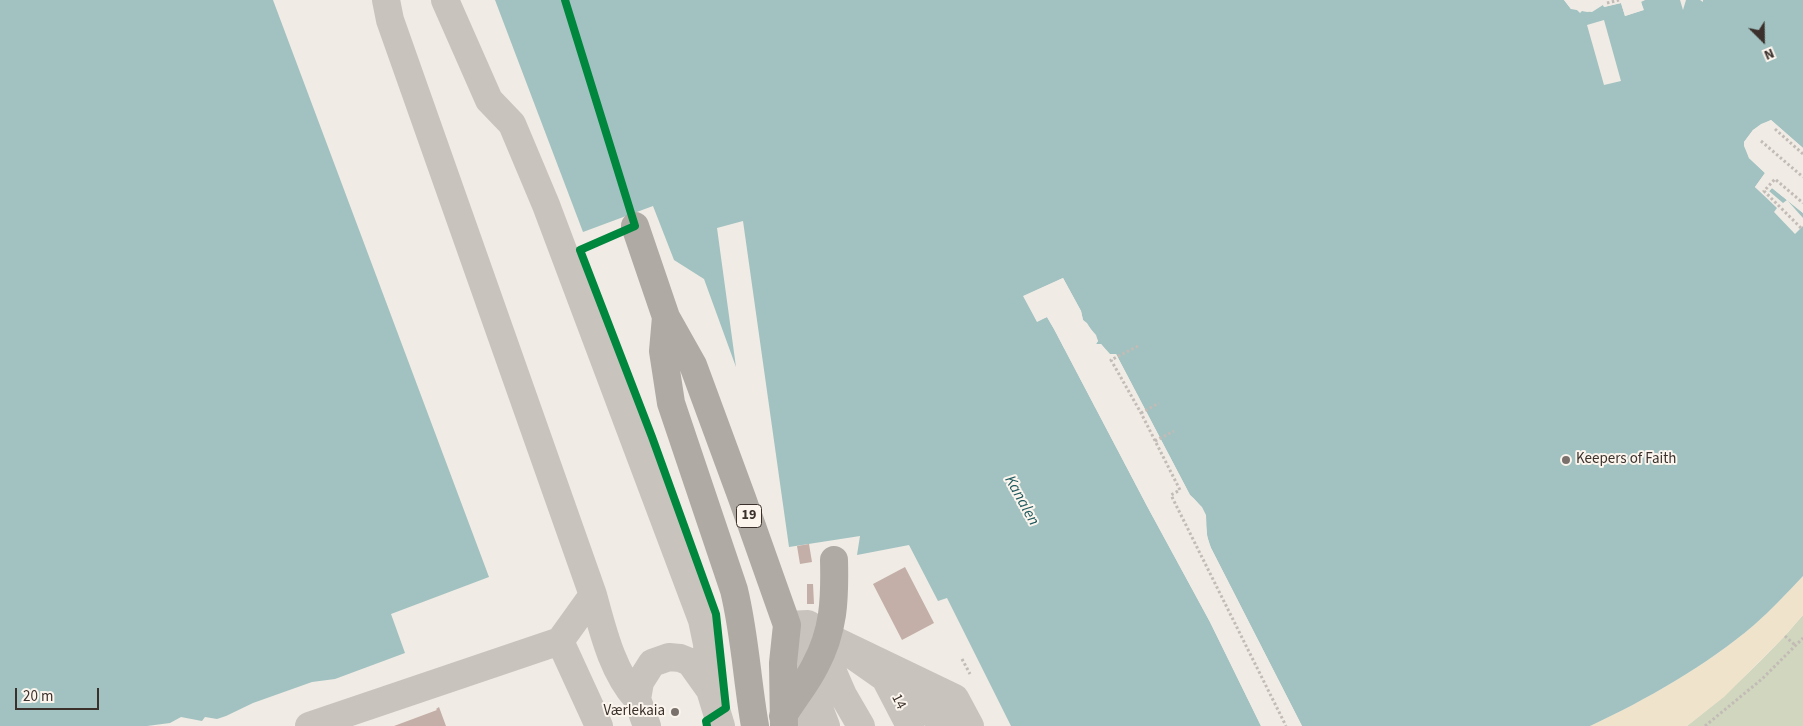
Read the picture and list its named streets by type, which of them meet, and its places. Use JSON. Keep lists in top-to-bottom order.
{
  "streets": {
    "highway": ["19"],
    "lane": ["14"]
  },
  "crossings": [
    ["19", "14"]
  ],
  "water": ["Kanalen"],
  "places": ["Keepers of Faith", "Værlekaia"],
  "scale_bar": "20 m",
  "north": "bottom right"
}
